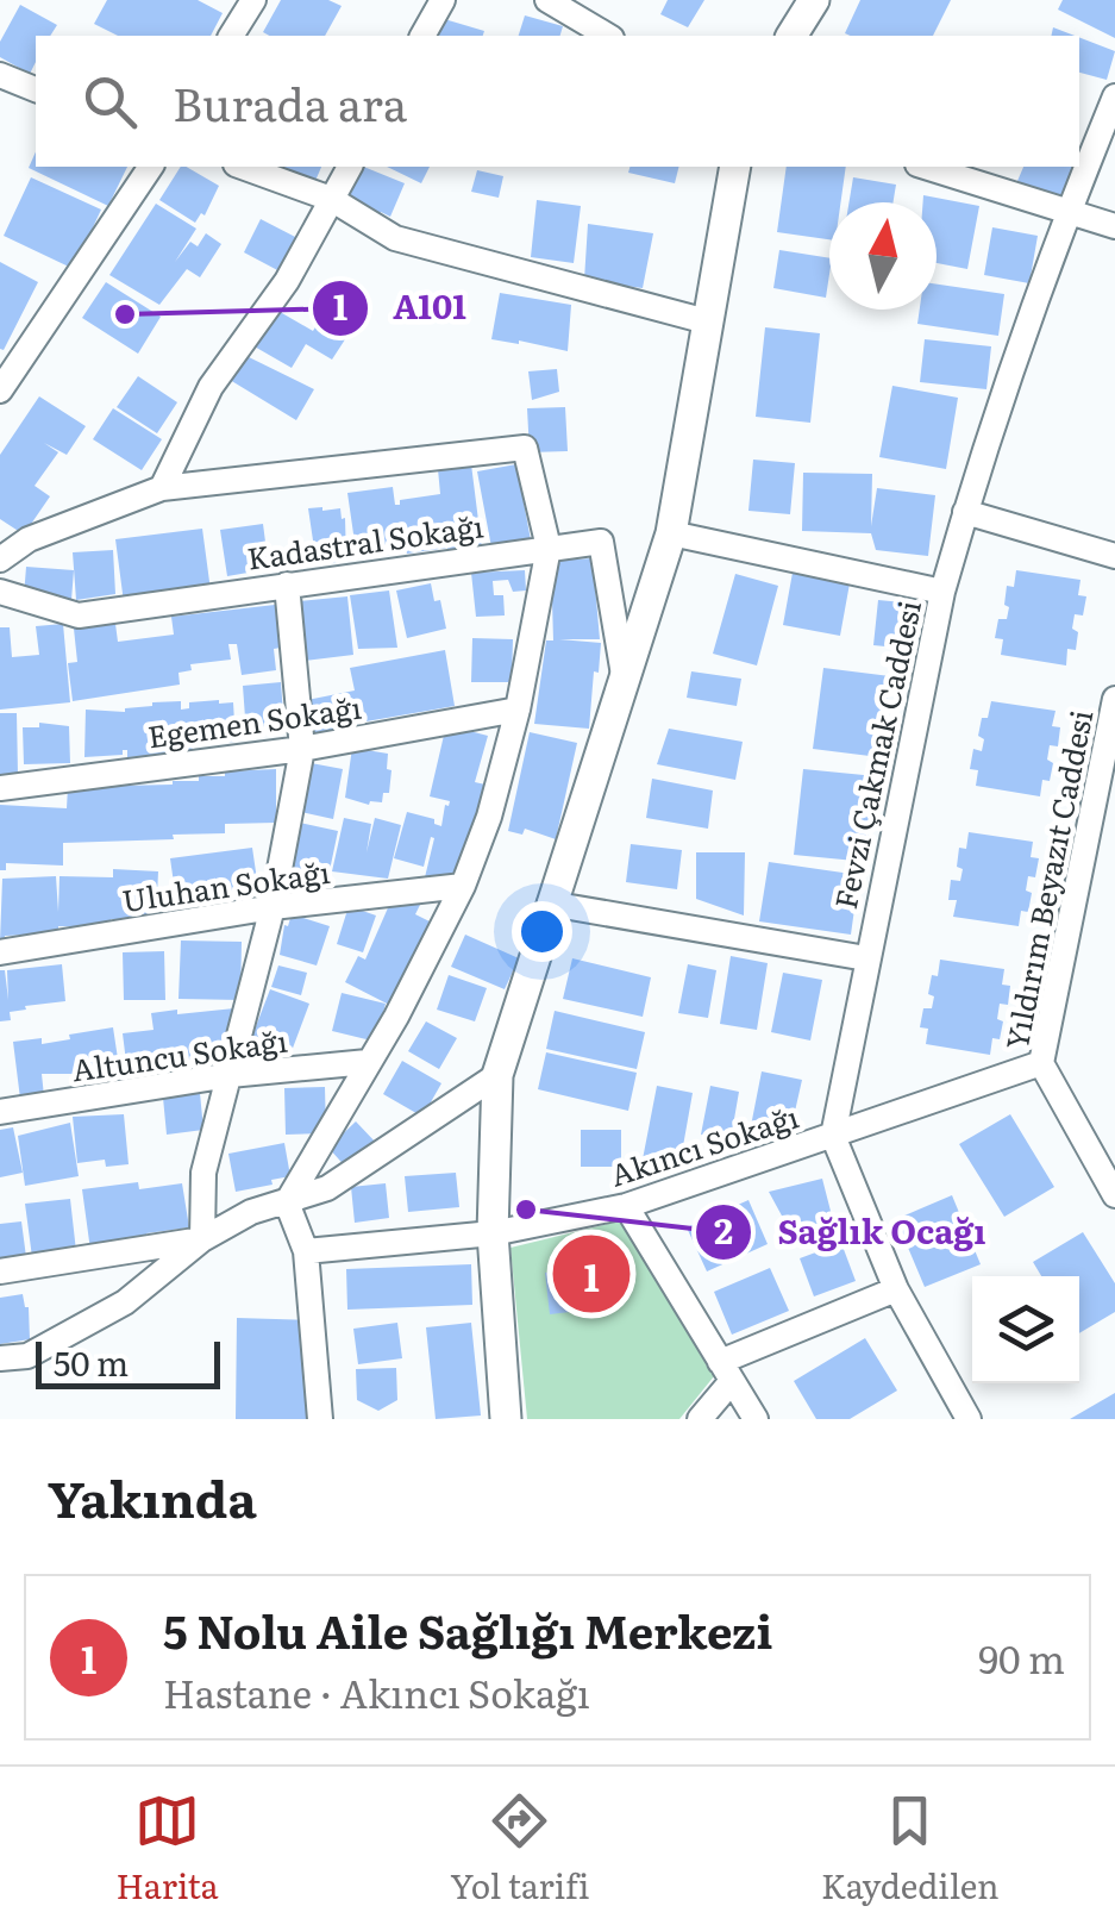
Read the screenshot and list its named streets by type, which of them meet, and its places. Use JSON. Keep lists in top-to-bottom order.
{
  "streets": {
    "street": [
      "Kadastral Sokağı",
      "Egemen Sokağı",
      "Fevzi Çakmak Caddesi",
      "Yıldırım Beyazıt Caddesi",
      "Uluhan Sokağı",
      "Altuncu Sokağı",
      "Akıncı Sokağı"
    ]
  },
  "crossings": [
    ["Fevzi Çakmak Caddesi", "Akıncı Sokağı"],
    ["Yıldırım Beyazıt Caddesi", "Akıncı Sokağı"]
  ],
  "places": ["A101", "Sağlık Ocağı"],
  "scale_bar": "50 m",
  "north": "top",
  "page": {
    "search": "Burada ara",
    "pins": "1",
    "scale": "50 m",
    "heading": "Yakında",
    "list": [
      {
        "mark": "1",
        "name": "5 Nolu Aile Sağlığı Merkezi",
        "note": "Hastane · Akıncı Sokağı",
        "value": "90 m"
      }
    ],
    "nav": ["Harita", "Yol tarifi", "Kaydedilen"]
  }
}
